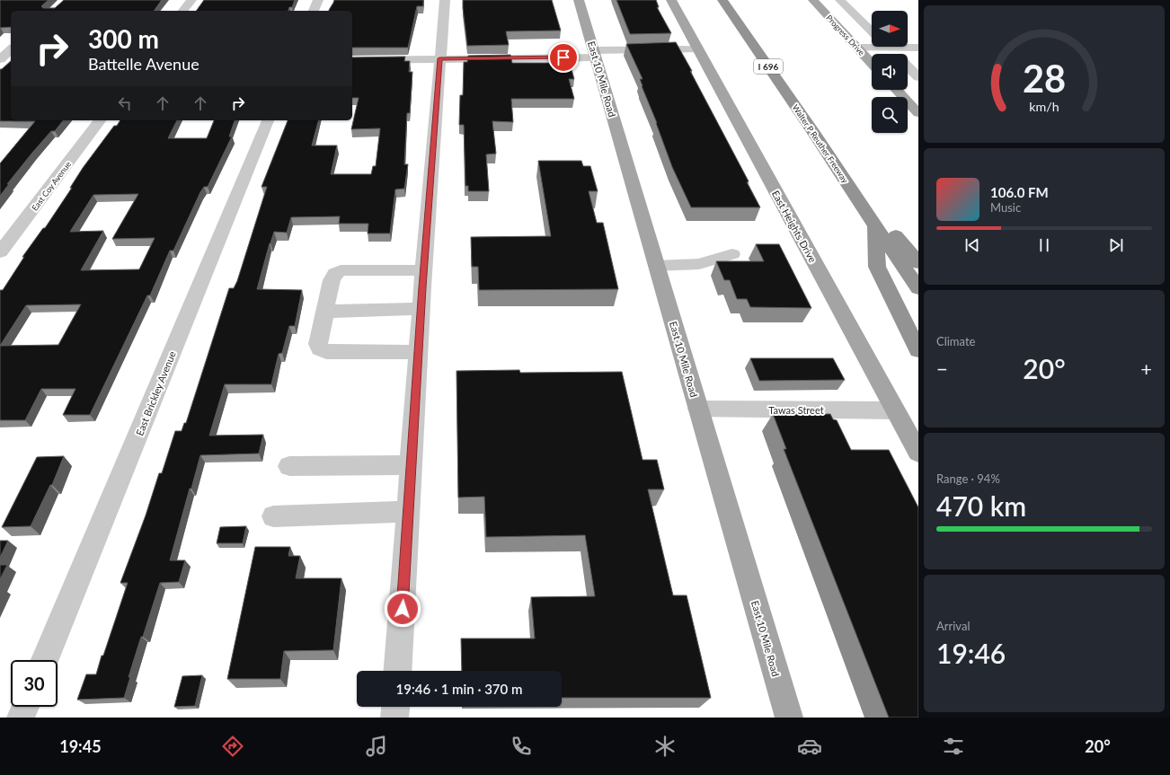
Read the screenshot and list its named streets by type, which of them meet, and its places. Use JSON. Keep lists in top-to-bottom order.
{
  "streets": {
    "highway": ["I 696", "Walter P Reuther Freeway"],
    "main road": ["Progress Drive", "East 10 Mile Road", "East Heights Drive"],
    "street": ["East Coy Avenue", "East Brickley Avenue", "Tawas Street"]
  },
  "crossings": [
    ["East 10 Mile Road", "Tawas Street"],
    ["East Heights Drive", "Tawas Street"]
  ],
  "north": "right",
  "page": {
    "turn": ["300 m", "Battelle Avenue"],
    "song": ["106.0 FM", "Music"],
    "tile": [
      "Climate",
      ["Range · 94%", "470 km"],
      ["Arrival", "19:46"]
    ],
    "heat": ["−", "20°", "+"],
    "limit": "30",
    "trip": "19:46 · 1 min · 370 m",
    "tabs": ["19:45", "20°"],
    "gauge": ["28", "km/h"]
  }
}
